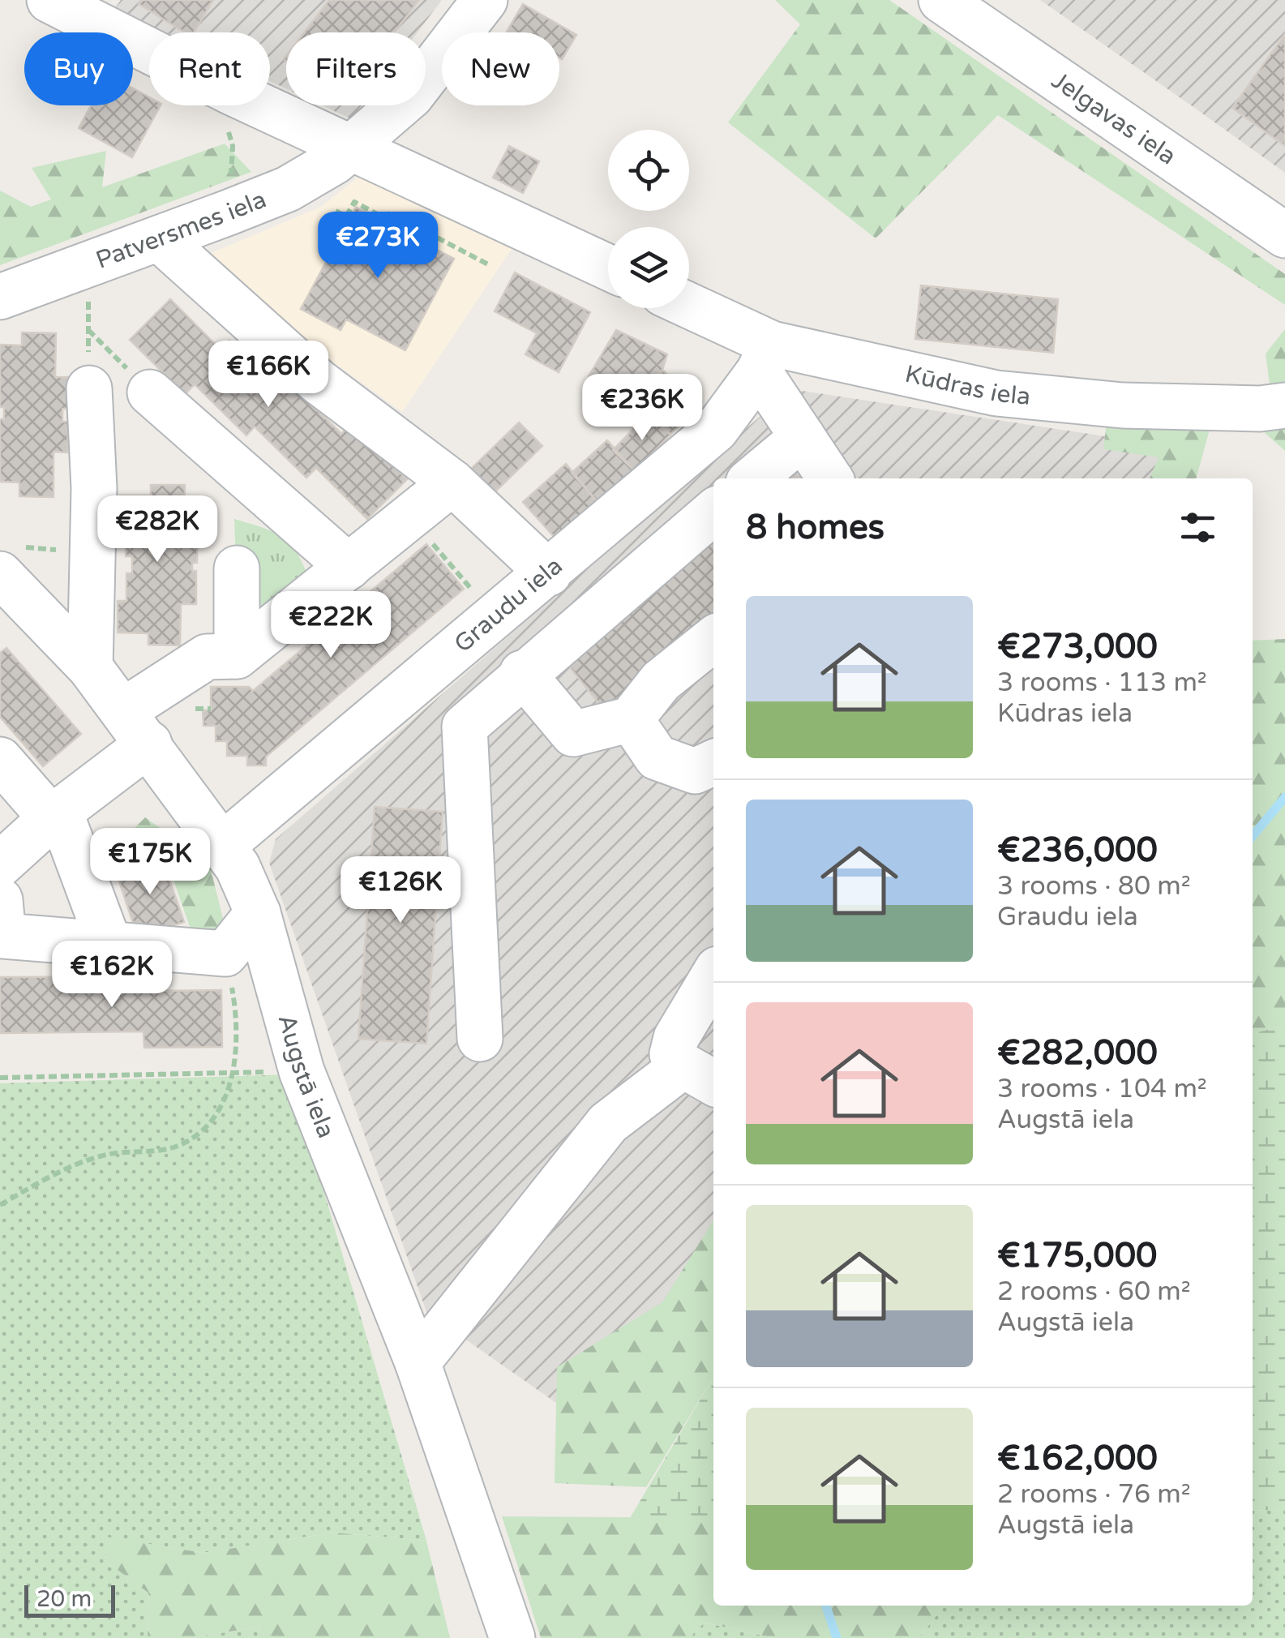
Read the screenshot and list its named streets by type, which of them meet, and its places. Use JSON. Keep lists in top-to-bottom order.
{
  "streets": {
    "street": [
      "Jelgavas iela",
      "Patversmes iela",
      "Kūdras iela",
      "Graudu iela",
      "Augstā iela"
    ]
  },
  "crossings": [
    ["Kūdras iela", "Graudu iela"],
    ["Graudu iela", "Augstā iela"]
  ],
  "scale_bar": "20 m",
  "page": {
    "chip": [
      "Buy",
      "Rent",
      "Filters",
      "New"
    ],
    "price": [
      "€273K",
      "€166K",
      "€236K",
      "€282K",
      "€222K",
      "€175K",
      "€126K",
      "€162K"
    ],
    "heading": "8 homes",
    "list": [
      {
        "name": "€273,000",
        "note": "3 rooms · 113 m² · Kūdras iela"
      },
      {
        "name": "€236,000",
        "note": "3 rooms · 80 m² · Graudu iela"
      },
      {
        "name": "€282,000",
        "note": "3 rooms · 104 m² · Augstā iela"
      },
      {
        "name": "€175,000",
        "note": "2 rooms · 60 m² · Augstā iela"
      },
      {
        "name": "€162,000",
        "note": "2 rooms · 76 m² · Augstā iela"
      }
    ],
    "scale": "20 m"
  }
}
